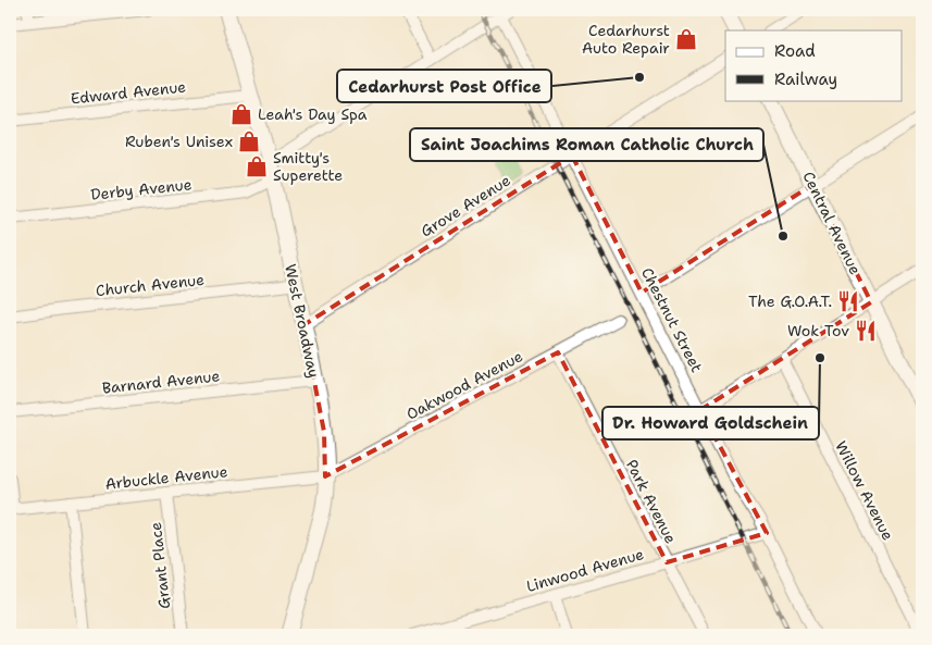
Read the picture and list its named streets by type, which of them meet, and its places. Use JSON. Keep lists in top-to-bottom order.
{
  "streets": {
    "main road": ["Central Avenue", "West Broadway"],
    "street": [
      "Edward Avenue",
      "Derby Avenue",
      "Grove Avenue",
      "Church Avenue",
      "Chestnut Street",
      "Barnard Avenue",
      "Oakwood Avenue",
      "Arbuckle Avenue",
      "Willow Avenue",
      "Park Avenue",
      "Grant Place",
      "Linwood Avenue"
    ]
  },
  "crossings": [
    ["Edward Avenue", "West Broadway"],
    ["Derby Avenue", "West Broadway"],
    ["Grove Avenue", "Chestnut Street"],
    ["Grove Avenue", "West Broadway"],
    ["Church Avenue", "West Broadway"],
    ["Chestnut Street", "Linwood Avenue"],
    ["West Broadway", "Barnard Avenue"],
    ["West Broadway", "Oakwood Avenue"],
    ["West Broadway", "Arbuckle Avenue"],
    ["Oakwood Avenue", "Arbuckle Avenue"],
    ["Oakwood Avenue", "Park Avenue"],
    ["Arbuckle Avenue", "Grant Place"],
    ["Park Avenue", "Linwood Avenue"]
  ],
  "places": {
    "shop": [
      "Cedarhurst Auto Repair",
      "Leah's Day Spa",
      "Ruben's Unisex",
      "Smitty's Superette"
    ],
    "other": ["Cedarhurst Post Office", "Saint Joachims Roman Catholic Church", "Dr. Howard Goldschein"],
    "restaurant": ["The G.O.A.T.", "Wok Tov"]
  },
  "legend": ["Road", "Railway"]
}
